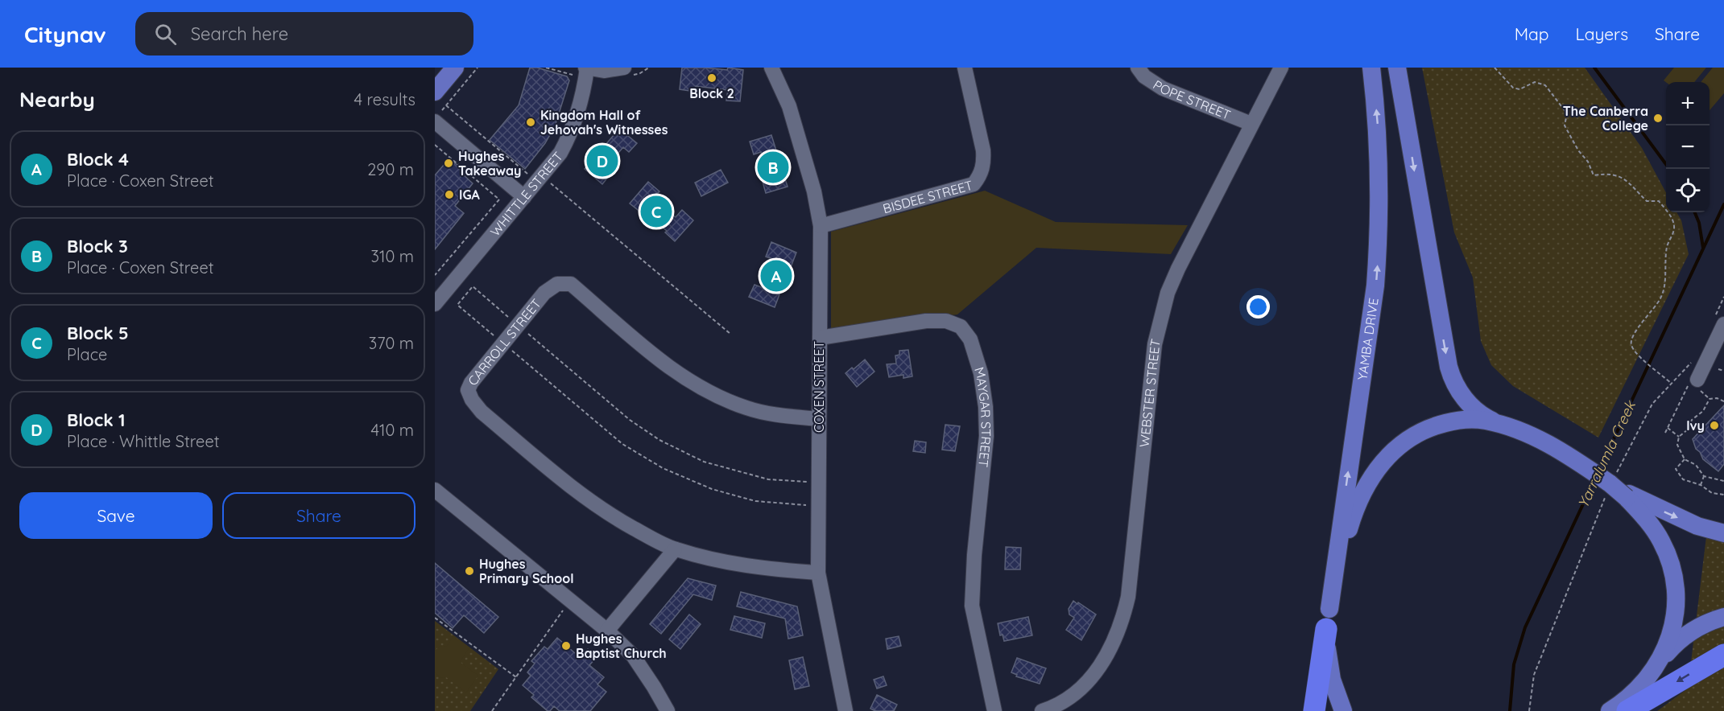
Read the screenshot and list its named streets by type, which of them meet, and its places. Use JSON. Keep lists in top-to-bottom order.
{
  "streets": {
    "main road": ["YAMBA DRIVE"],
    "street": [
      "POPE STREET",
      "WHITTLE STREET",
      "BISDEE STREET",
      "CARROLL STREET",
      "COXEN STREET",
      "WEBSTER STREET",
      "MAYGAR STREET"
    ]
  },
  "crossings": [
    ["POPE STREET", "WEBSTER STREET"],
    ["BISDEE STREET", "COXEN STREET"],
    ["CARROLL STREET", "COXEN STREET"],
    ["COXEN STREET", "MAYGAR STREET"]
  ],
  "water": ["Yarralumla Creek"],
  "places": [
    "Block 2",
    "The Canberra College",
    "Kingdom Hall of Jehovah's Witnesses",
    "Hughes Takeaway",
    "IGA",
    "Ivy",
    "Hughes Primary School",
    "Hughes Baptist Church"
  ],
  "page": {
    "header": "Citynav",
    "search": "Search here",
    "nav": ["Map", "Layers", "Share"],
    "heading": ["Nearby", "4 results"],
    "map_buttons": ["+", "−"],
    "list": [
      {
        "mark": "A",
        "name": "Block 4",
        "note": "Place · Coxen Street",
        "value": "290 m"
      },
      {
        "mark": "B",
        "name": "Block 3",
        "note": "Place · Coxen Street",
        "value": "310 m"
      },
      {
        "mark": "C",
        "name": "Block 5",
        "note": "Place",
        "value": "370 m"
      },
      {
        "mark": "D",
        "name": "Block 1",
        "note": "Place · Whittle Street",
        "value": "410 m"
      }
    ],
    "pins": [
      "D",
      "B",
      "C",
      "A"
    ],
    "buttons": ["Save", "Share"]
  }
}
